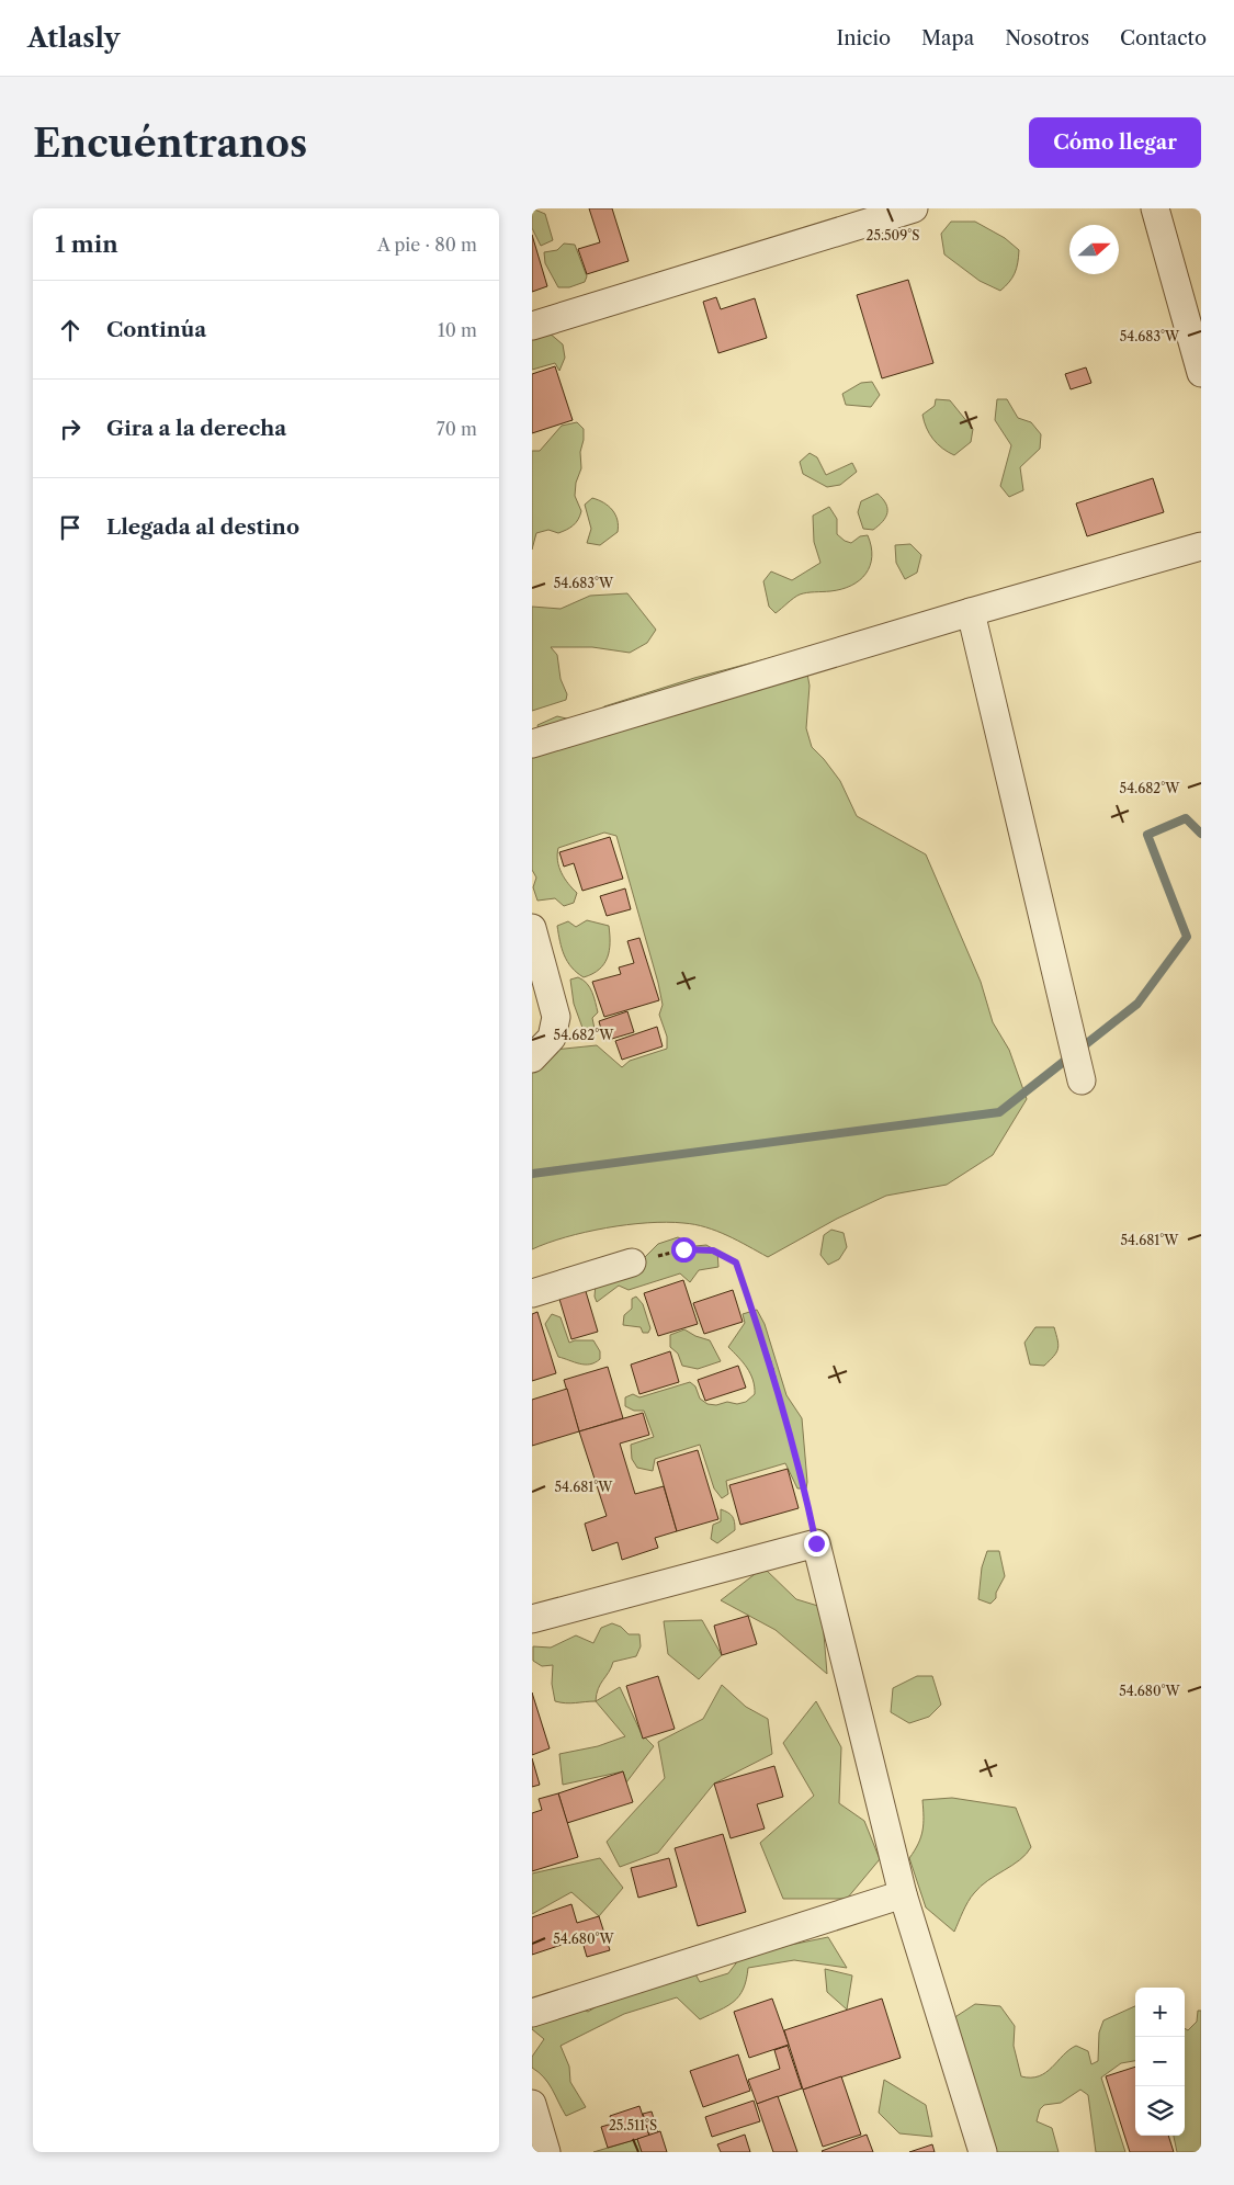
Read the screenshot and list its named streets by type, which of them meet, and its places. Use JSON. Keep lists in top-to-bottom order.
{
  "north": "right",
  "page": {
    "header": "Atlasly",
    "nav": [
      "Inicio",
      "Mapa",
      "Nosotros",
      "Contacto"
    ],
    "buttons": "Cómo llegar",
    "title": "Encuéntranos",
    "heading": ["1 min", "A pie · 80 m"],
    "list": [
      ["Continúa", "10 m"],
      ["Gira a la derecha", "70 m"],
      "Llegada al destino"
    ],
    "map_buttons": ["+", "−"]
  },
  "coordinates": [
    "25.509°S",
    "54.683°W",
    "54.682°W",
    "54.681°W",
    "54.680°W",
    "25.511°S"
  ]
}
